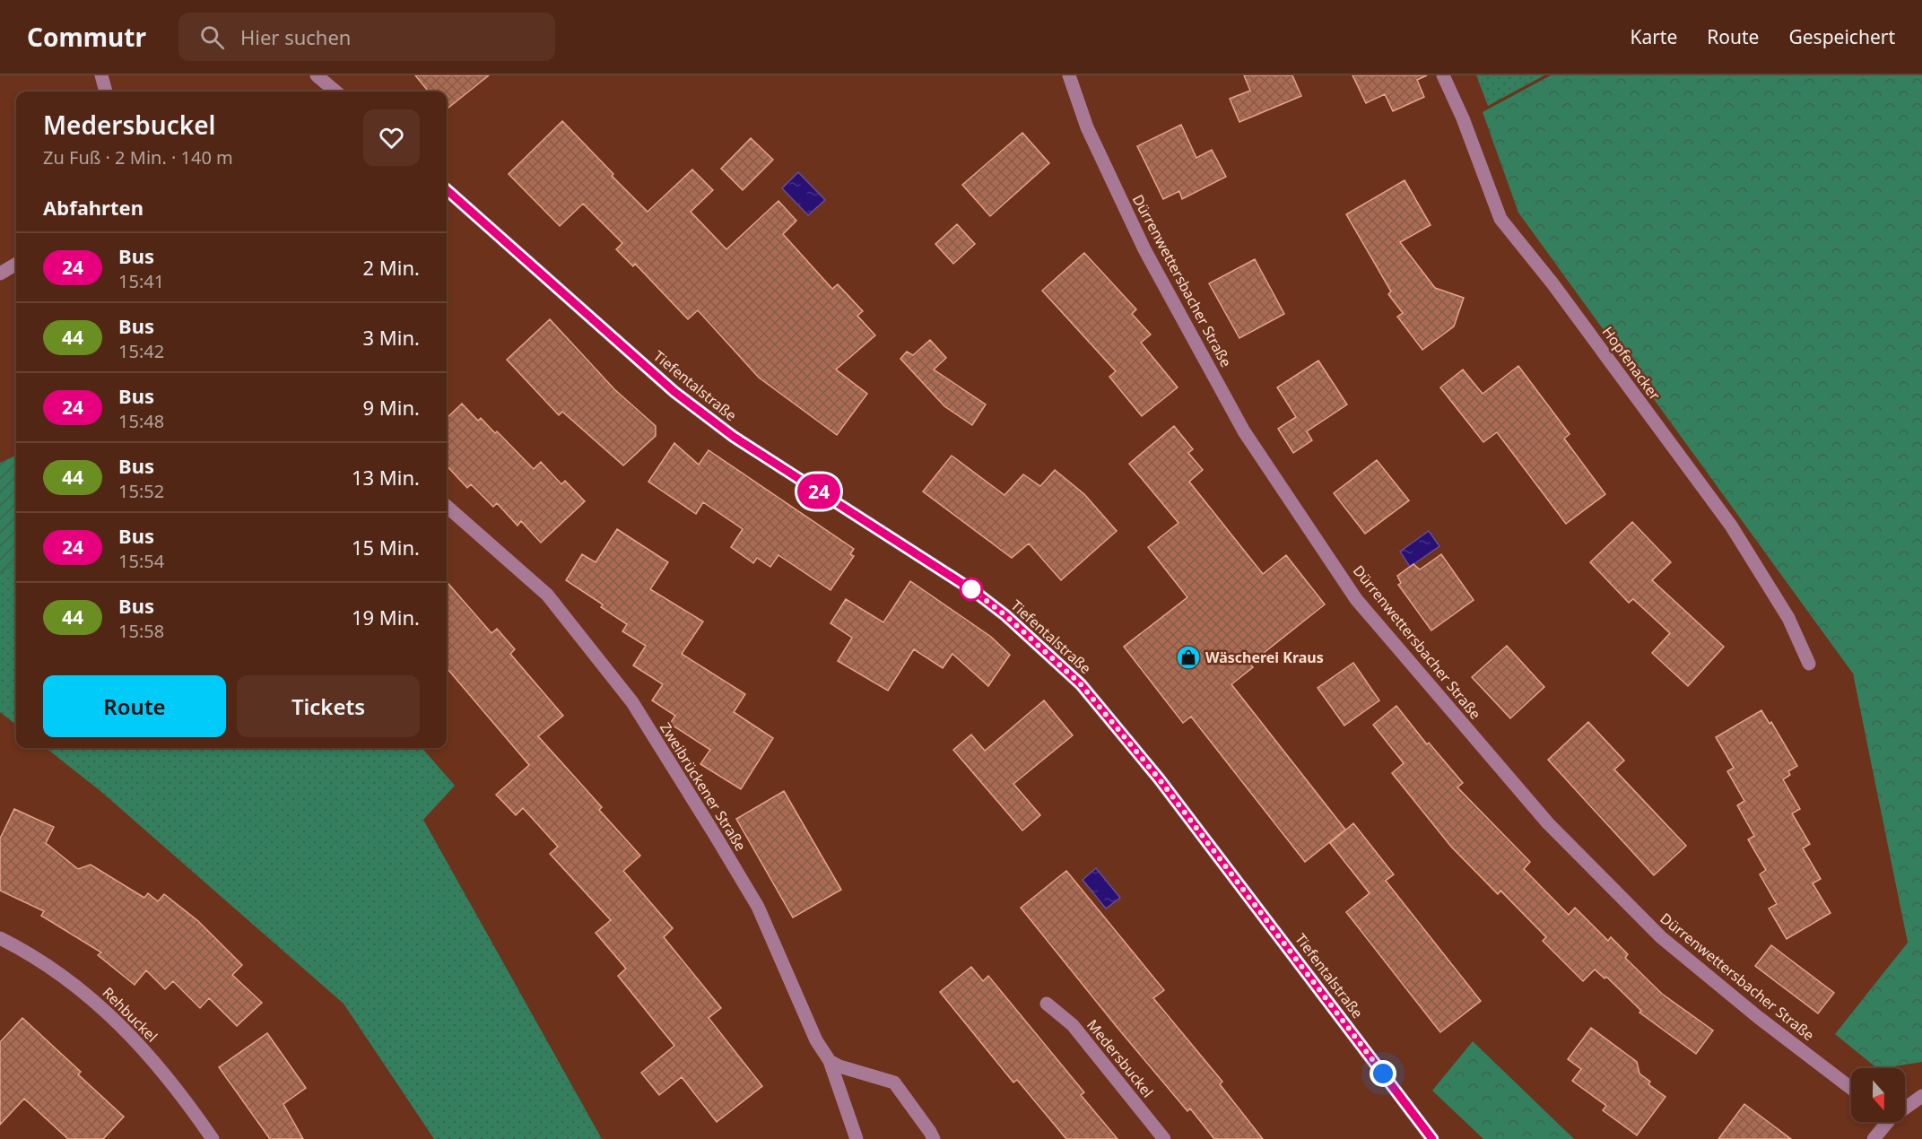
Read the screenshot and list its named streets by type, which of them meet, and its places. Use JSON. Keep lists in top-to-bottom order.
{
  "streets": {
    "street": [
      "Dürrenwettersbacher Straße",
      "Hopfenacker",
      "Tiefentalstraße",
      "Zweibrückener Straße",
      "Rehbuckel",
      "Medersbuckel"
    ]
  },
  "places": {
    "shop": ["Wäscherei Kraus"]
  },
  "lines": ["bus line 24"],
  "north": "bottom",
  "page": {
    "header": "Commutr",
    "search": "Hier suchen",
    "nav": ["Karte", "Route", "Gespeichert"],
    "on_map": "24",
    "heading": [
      ["Medersbuckel", "Zu Fuß · 2 Min. · 140 m"],
      "Abfahrten"
    ],
    "list": [
      {
        "mark": "24",
        "name": "Bus",
        "note": "15:41",
        "value": "2 Min."
      },
      {
        "mark": "44",
        "name": "Bus",
        "note": "15:42",
        "value": "3 Min."
      },
      {
        "mark": "24",
        "name": "Bus",
        "note": "15:48",
        "value": "9 Min."
      },
      {
        "mark": "44",
        "name": "Bus",
        "note": "15:52",
        "value": "13 Min."
      },
      {
        "mark": "24",
        "name": "Bus",
        "note": "15:54",
        "value": "15 Min."
      },
      {
        "mark": "44",
        "name": "Bus",
        "note": "15:58",
        "value": "19 Min."
      }
    ],
    "buttons": ["Route", "Tickets"]
  }
}
